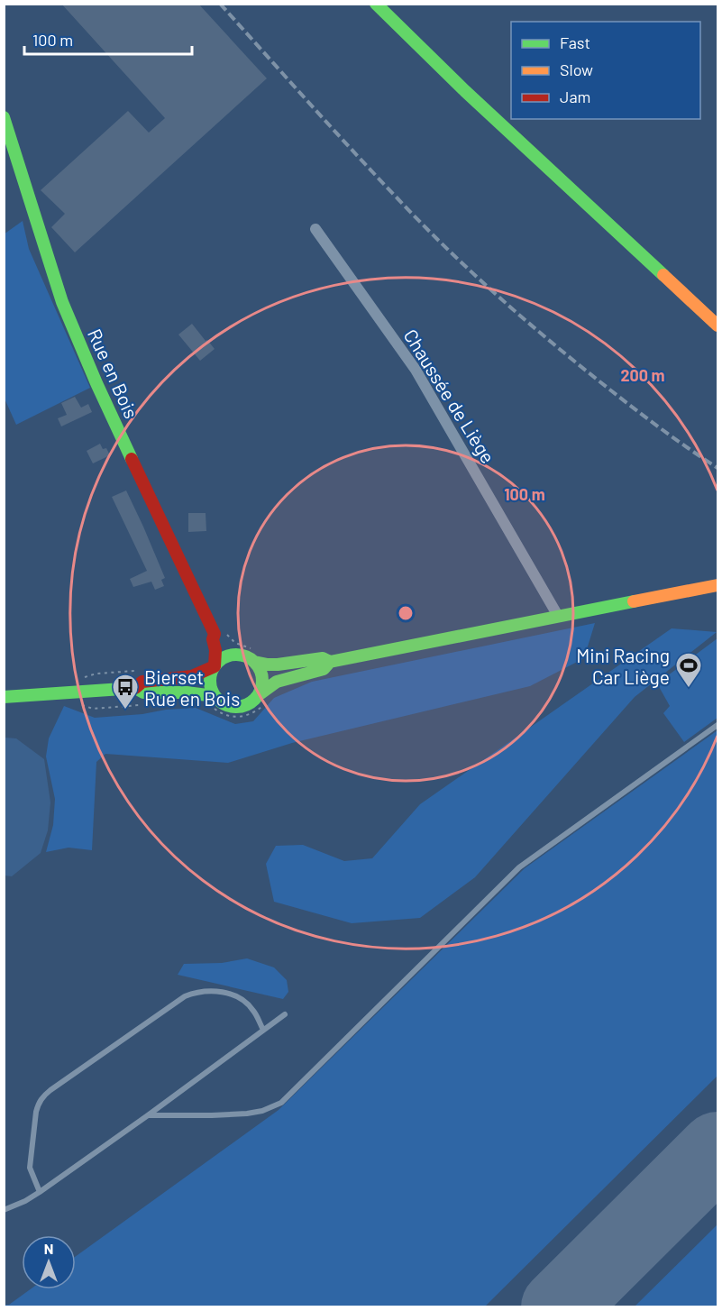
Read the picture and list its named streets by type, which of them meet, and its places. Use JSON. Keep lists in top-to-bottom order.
{
  "streets": {
    "street": ["Rue en Bois", "Chaussée de Liège"]
  },
  "places": {
    "sports": ["Mini Racing Car Liège"],
    "bus stop": ["Bierset Rue en Bois"]
  },
  "legend": ["Fast", "Slow", "Jam"],
  "scale_bar": "100 m",
  "north": "top",
  "rings": ["200 m", "100 m"]
}
